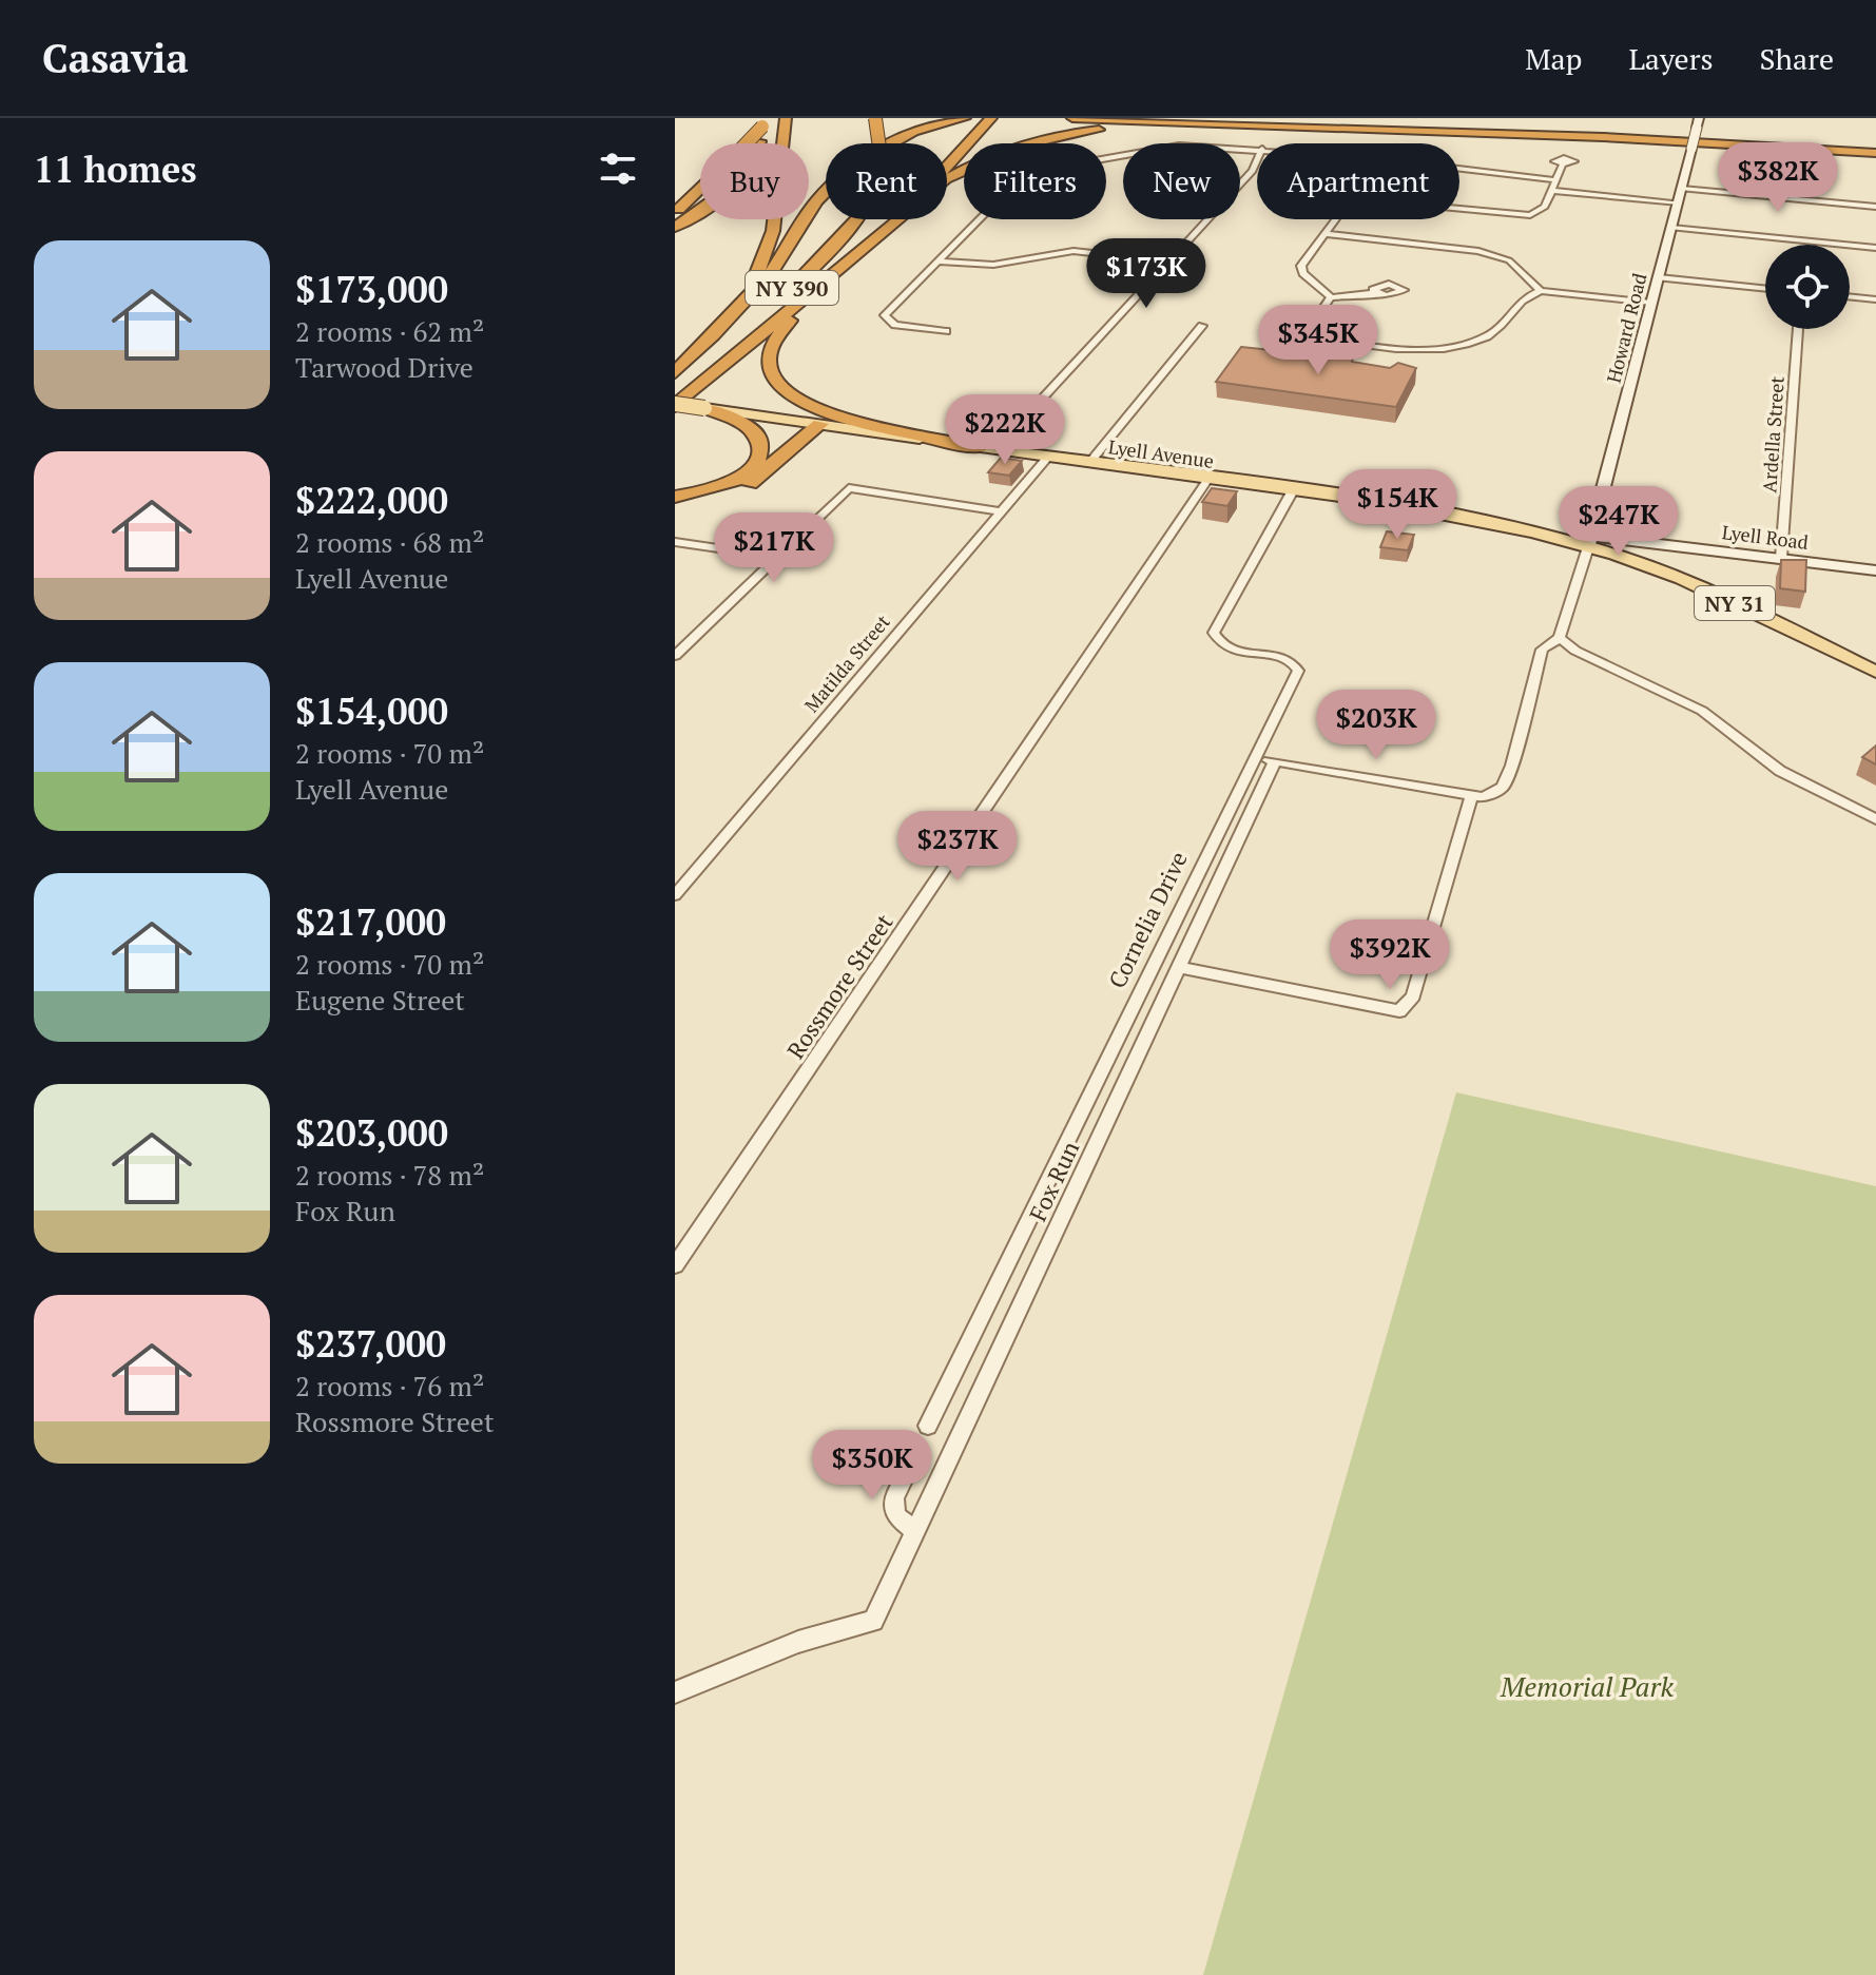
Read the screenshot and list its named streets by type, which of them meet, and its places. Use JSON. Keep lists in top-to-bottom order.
{
  "streets": {
    "highway": ["NY 390"],
    "main road": [
      "Howard Road",
      "Lyell Avenue",
      "Lyell Road",
      "NY 31"
    ],
    "street": [
      "Ardella Street",
      "Matilda Street",
      "Cornelia Drive",
      "Rossmore Street",
      "Fox Run"
    ]
  },
  "crossings": [
    ["Howard Road", "Lyell Avenue"],
    ["Howard Road", "Lyell Road"],
    ["Howard Road", "NY 31"],
    ["Ardella Street", "Lyell Road"],
    ["Lyell Avenue", "Lyell Road"],
    ["Lyell Avenue", "NY 31"],
    ["Lyell Avenue", "Matilda Street"],
    ["Lyell Avenue", "Cornelia Drive"],
    ["Lyell Avenue", "Rossmore Street"],
    ["Lyell Road", "NY 31"]
  ],
  "parks": ["Memorial Park"],
  "page": {
    "header": "Casavia",
    "nav": ["Map", "Layers", "Share"],
    "heading": "11 homes",
    "price": [
      "$382K",
      "$173K",
      "$345K",
      "$222K",
      "$154K",
      "$247K",
      "$217K",
      "$203K",
      "$237K",
      "$392K",
      "$350K"
    ],
    "chip": [
      "Buy",
      "Rent",
      "Filters",
      "New",
      "Apartment"
    ],
    "list": [
      {
        "name": "$173,000",
        "note": "2 rooms · 62 m² · Tarwood Drive"
      },
      {
        "name": "$222,000",
        "note": "2 rooms · 68 m² · Lyell Avenue"
      },
      {
        "name": "$154,000",
        "note": "2 rooms · 70 m² · Lyell Avenue"
      },
      {
        "name": "$217,000",
        "note": "2 rooms · 70 m² · Eugene Street"
      },
      {
        "name": "$203,000",
        "note": "2 rooms · 78 m² · Fox Run"
      },
      {
        "name": "$237,000",
        "note": "2 rooms · 76 m² · Rossmore Street"
      }
    ]
  }
}
